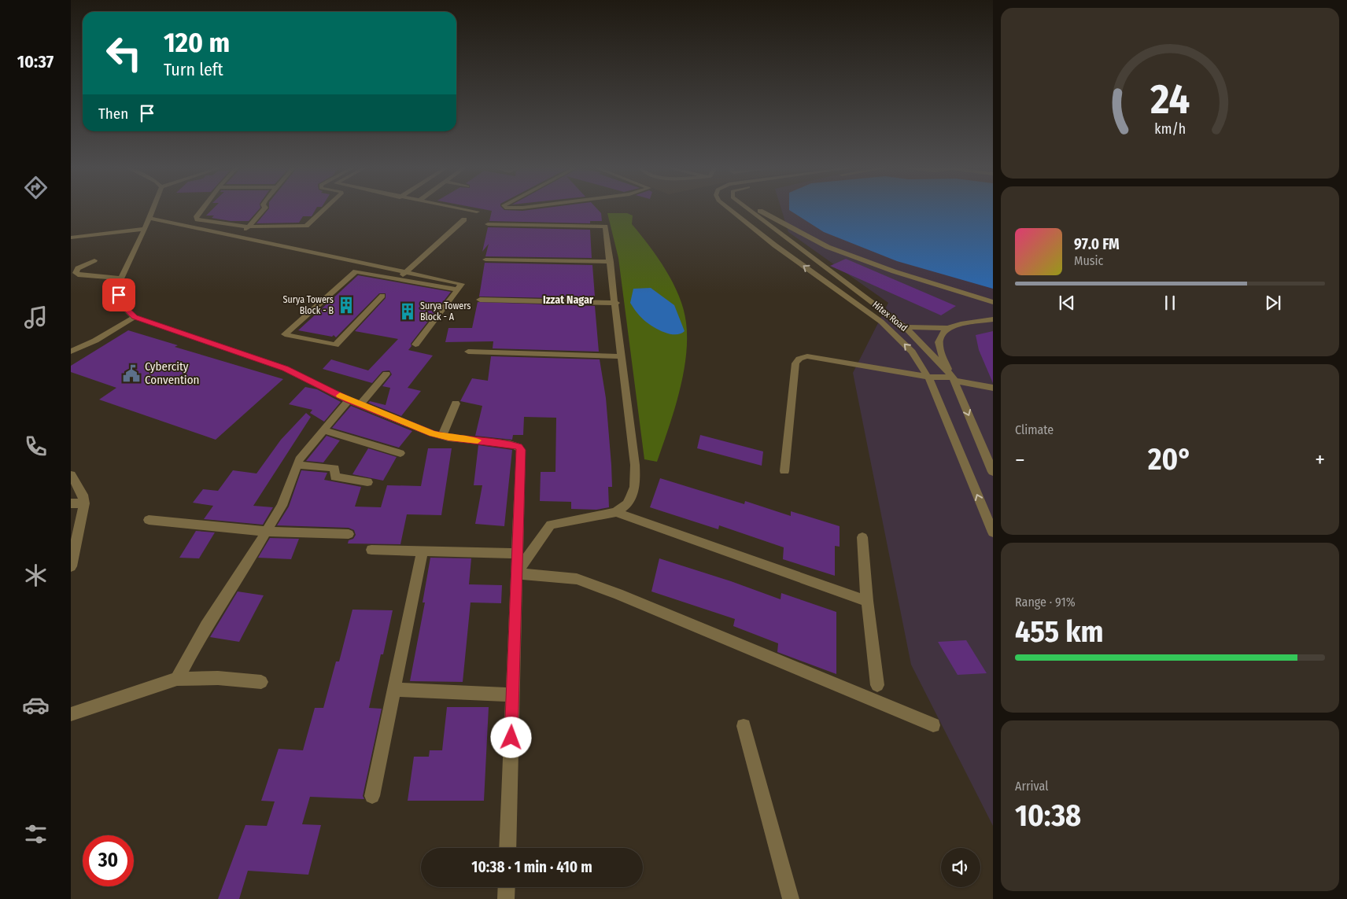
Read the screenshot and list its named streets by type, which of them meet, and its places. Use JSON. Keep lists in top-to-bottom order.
{
  "streets": {
    "street": ["Hitex Road"]
  },
  "districts": ["Izzat Nagar"],
  "places": {
    "building": ["Surya Towers Block - B", "Surya Towers Block - A"],
    "public building": ["Cybercity Convention"]
  },
  "page": {
    "tabs": "10:37",
    "turn": ["120 m", "Turn left"],
    "then": "Then",
    "song": ["97.0 FM", "Music"],
    "tile": [
      "Climate",
      ["Range · 91%", "455 km"],
      ["Arrival", "10:38"]
    ],
    "heat": ["−", "20°", "+"],
    "limit": "30",
    "trip": "10:38 · 1 min · 410 m",
    "gauge": ["24", "km/h"]
  }
}
